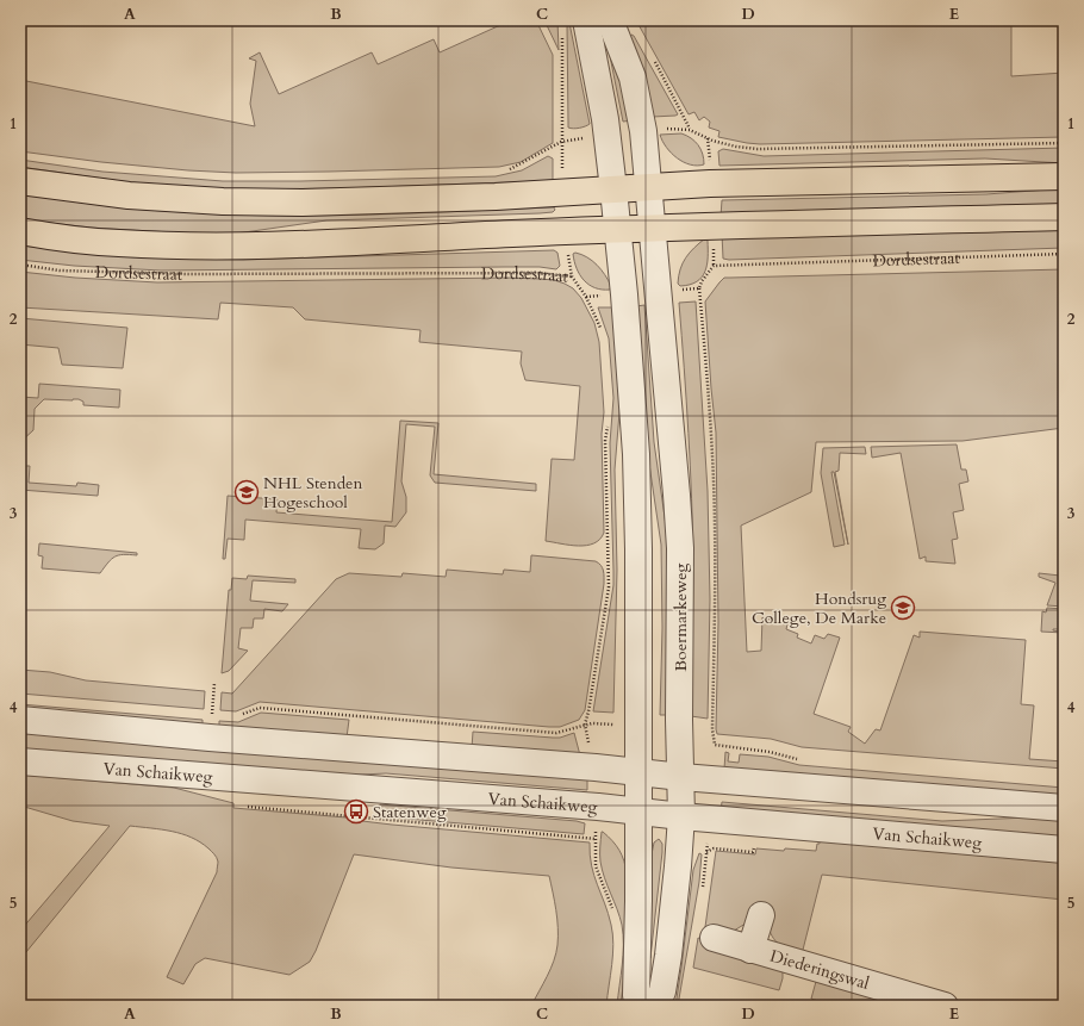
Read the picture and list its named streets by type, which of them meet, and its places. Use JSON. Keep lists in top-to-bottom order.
{
  "streets": {
    "main road": ["Dordsestraat"],
    "street": ["Boermarkeweg", "Van Schaikweg", "Diederingswal"]
  },
  "crossings": [
    ["Dordsestraat", "Boermarkeweg"],
    ["Boermarkeweg", "Van Schaikweg"]
  ],
  "places": {
    "school or university": ["NHL Stenden Hogeschool", "Hondsrug College, De Marke"],
    "bus stop": ["Statenweg"]
  },
  "grid": {
    "columns": [
      "A",
      "B",
      "C",
      "D",
      "E"
    ],
    "rows": [
      "1",
      "2",
      "3",
      "4",
      "5"
    ]
  }
}
